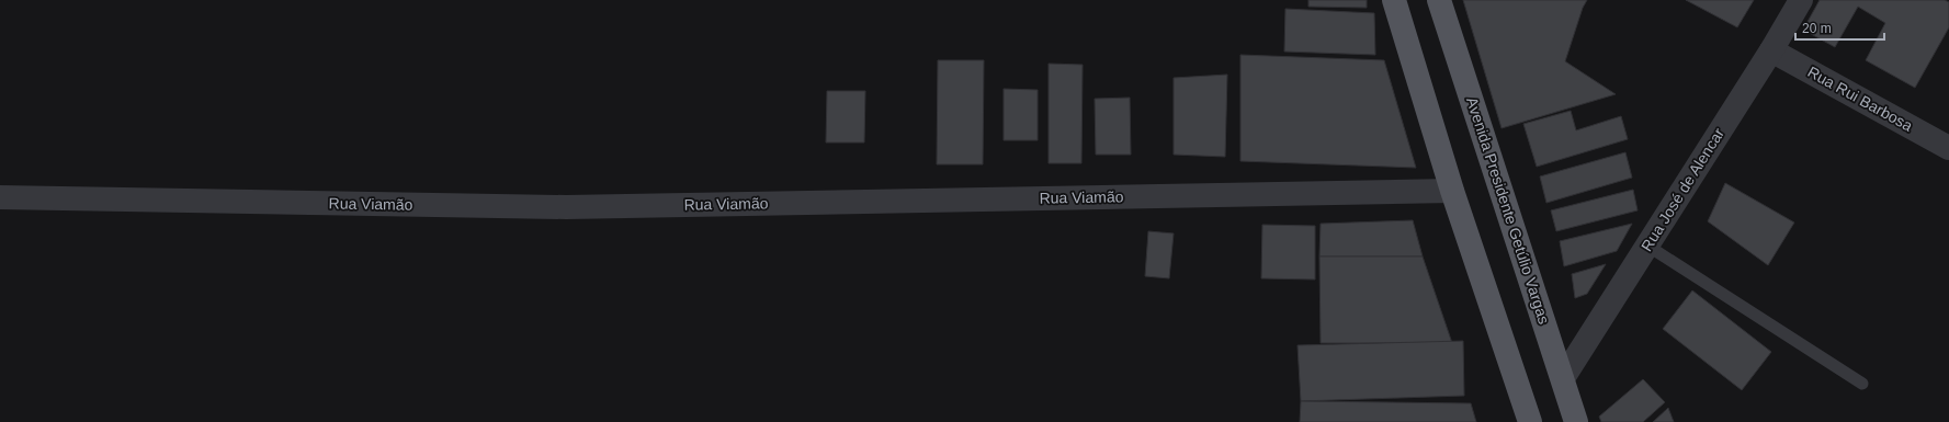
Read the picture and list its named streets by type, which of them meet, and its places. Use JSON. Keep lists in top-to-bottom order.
{
  "streets": {
    "main road": ["Avenida Presidente Getúlio Vargas"],
    "street": ["Rua Rui Barbosa", "Rua José de Alencar", "Rua Viamão"]
  },
  "crossings": [
    ["Rua Rui Barbosa", "Rua José de Alencar"],
    ["Rua José de Alencar", "Avenida Presidente Getúlio Vargas"]
  ],
  "scale_bar": "20 m"
}
